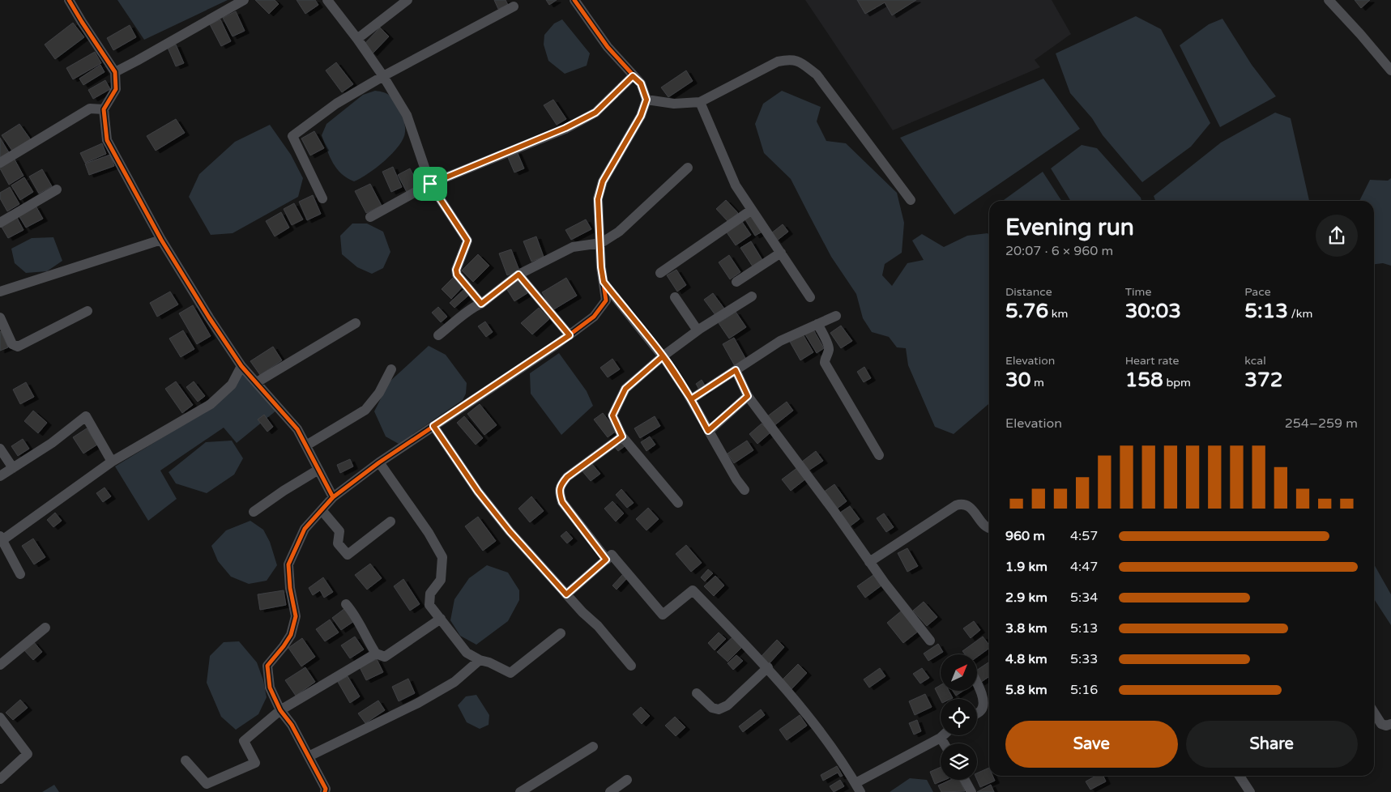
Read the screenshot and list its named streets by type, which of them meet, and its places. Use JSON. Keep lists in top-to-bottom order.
{
  "north": "top right",
  "page": {
    "heading": ["Evening run", "20:07 · 6 × 960 m"],
    "stats": [
      ["Distance", "5.76 km"],
      ["Time", "30:03"],
      ["Pace", "5:13 /km"],
      ["Elevation", "30 m"],
      ["Heart rate", "158 bpm"],
      ["kcal", "372"]
    ],
    "chart": ["Elevation", "254–259 m"],
    "list": [
      {
        "name": "960 m",
        "note": "4:57"
      },
      {
        "name": "1.9 km",
        "note": "4:47"
      },
      {
        "name": "2.9 km",
        "note": "5:34"
      },
      {
        "name": "3.8 km",
        "note": "5:13"
      },
      {
        "name": "4.8 km",
        "note": "5:33"
      },
      {
        "name": "5.8 km",
        "note": "5:16"
      }
    ],
    "buttons": ["Save", "Share"]
  }
}
